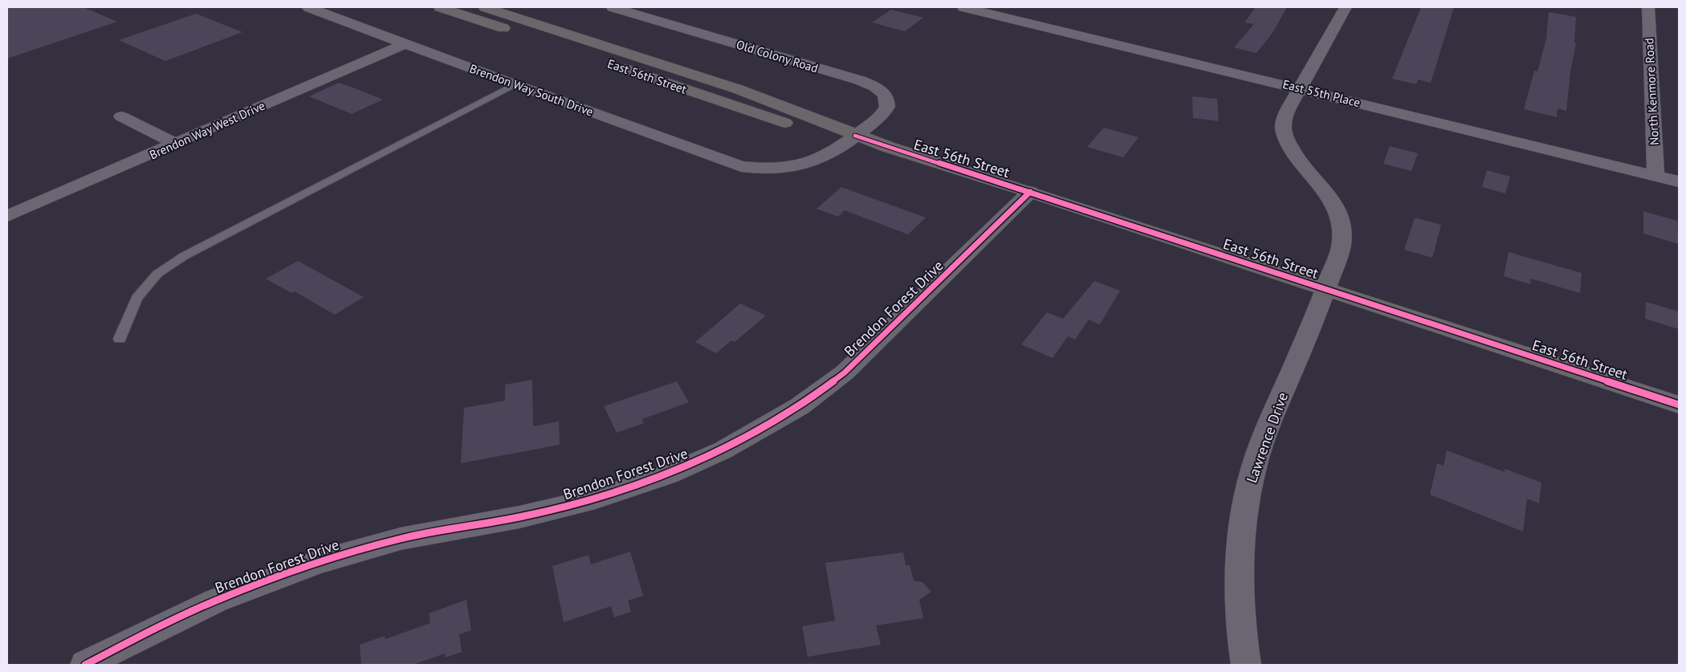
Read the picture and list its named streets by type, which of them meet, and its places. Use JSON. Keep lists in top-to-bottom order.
{
  "streets": {
    "main road": ["East 56th Street"],
    "street": [
      "Old Colony Road",
      "Brendon Way South Drive",
      "North Kenmore Road",
      "East 55th Place",
      "Brendon Way West Drive",
      "Brendon Forest Drive",
      "Lawrence Drive"
    ]
  },
  "crossings": [
    ["Old Colony Road", "East 56th Street"],
    ["Old Colony Road", "Brendon Way South Drive"],
    ["East 56th Street", "Brendon Way South Drive"],
    ["East 56th Street", "Brendon Forest Drive"],
    ["East 56th Street", "Lawrence Drive"],
    ["Brendon Way South Drive", "Brendon Way West Drive"],
    ["North Kenmore Road", "East 55th Place"],
    ["East 55th Place", "Lawrence Drive"]
  ]
}
